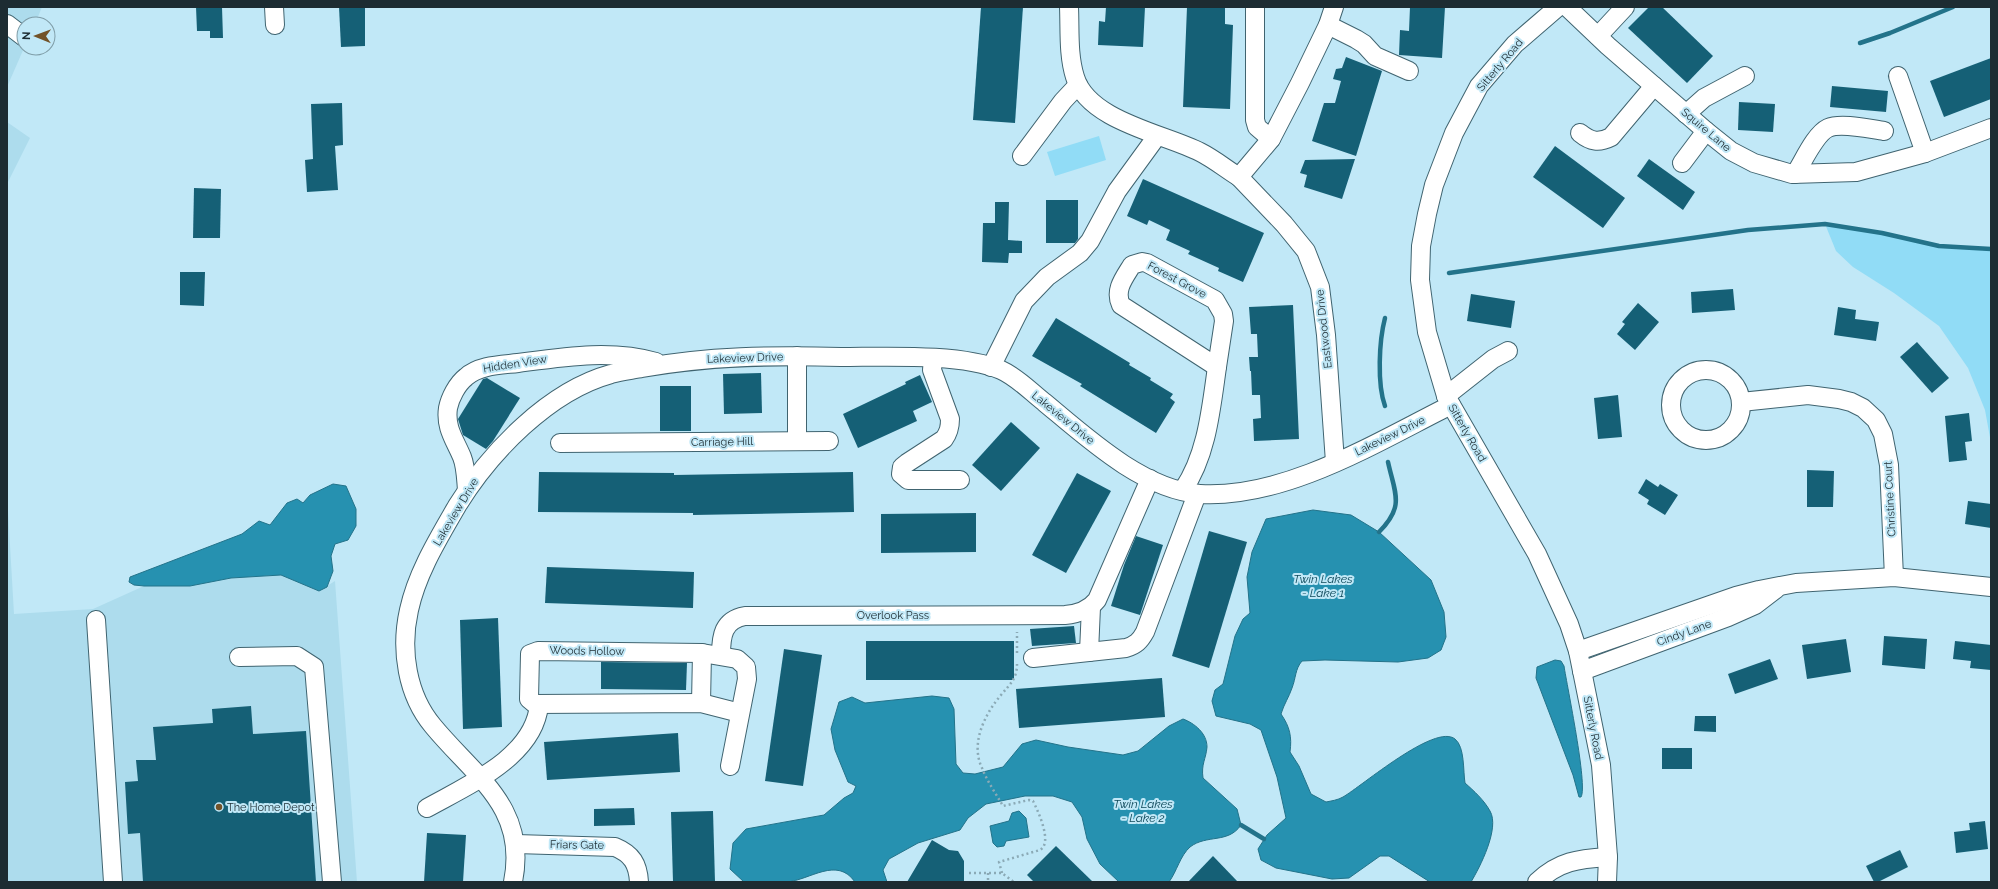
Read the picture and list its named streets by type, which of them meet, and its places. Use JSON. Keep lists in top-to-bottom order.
{
  "streets": {
    "street": [
      "Sitterly Road",
      "Squire Lane",
      "Forest Grove",
      "Eastwood Drive",
      "Lakeview Drive",
      "Hidden View",
      "Carriage Hill",
      "Christine Court",
      "Overlook Pass",
      "Cindy Lane",
      "Woods Hollow",
      "Friars Gate"
    ]
  },
  "crossings": [
    ["Sitterly Road", "Lakeview Drive"],
    ["Sitterly Road", "Cindy Lane"],
    ["Forest Grove", "Lakeview Drive"],
    ["Eastwood Drive", "Lakeview Drive"],
    ["Lakeview Drive", "Hidden View"],
    ["Lakeview Drive", "Friars Gate"],
    ["Christine Court", "Cindy Lane"],
    ["Overlook Pass", "Woods Hollow"]
  ],
  "water": ["Twin Lakes - Lake 1", "Twin Lakes - Lake 2"],
  "places": ["The Home Depot"],
  "north": "left"
}
